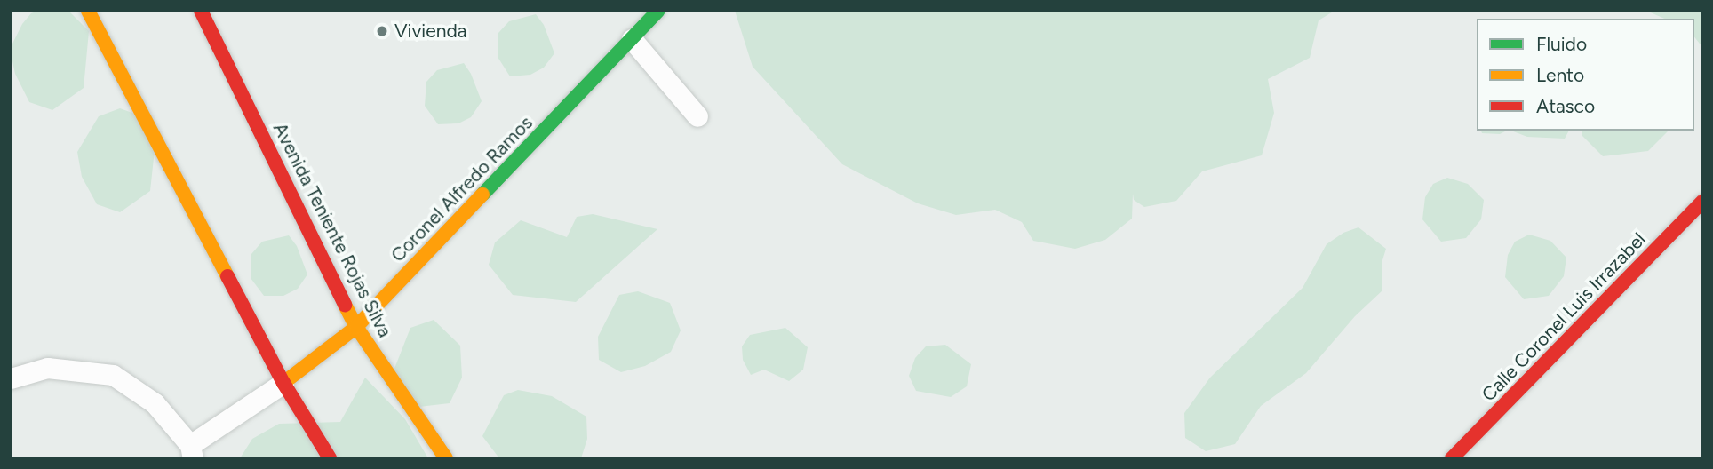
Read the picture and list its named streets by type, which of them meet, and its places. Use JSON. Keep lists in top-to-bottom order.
{
  "streets": {
    "street": ["Coronel Alfredo Ramos", "Avenida Teniente Rojas Silva", "Calle Coronel Luis Irrazabel"]
  },
  "crossings": [
    ["Coronel Alfredo Ramos", "Avenida Teniente Rojas Silva"]
  ],
  "places": ["Vivienda"],
  "legend": ["Fluido", "Lento", "Atasco"]
}
